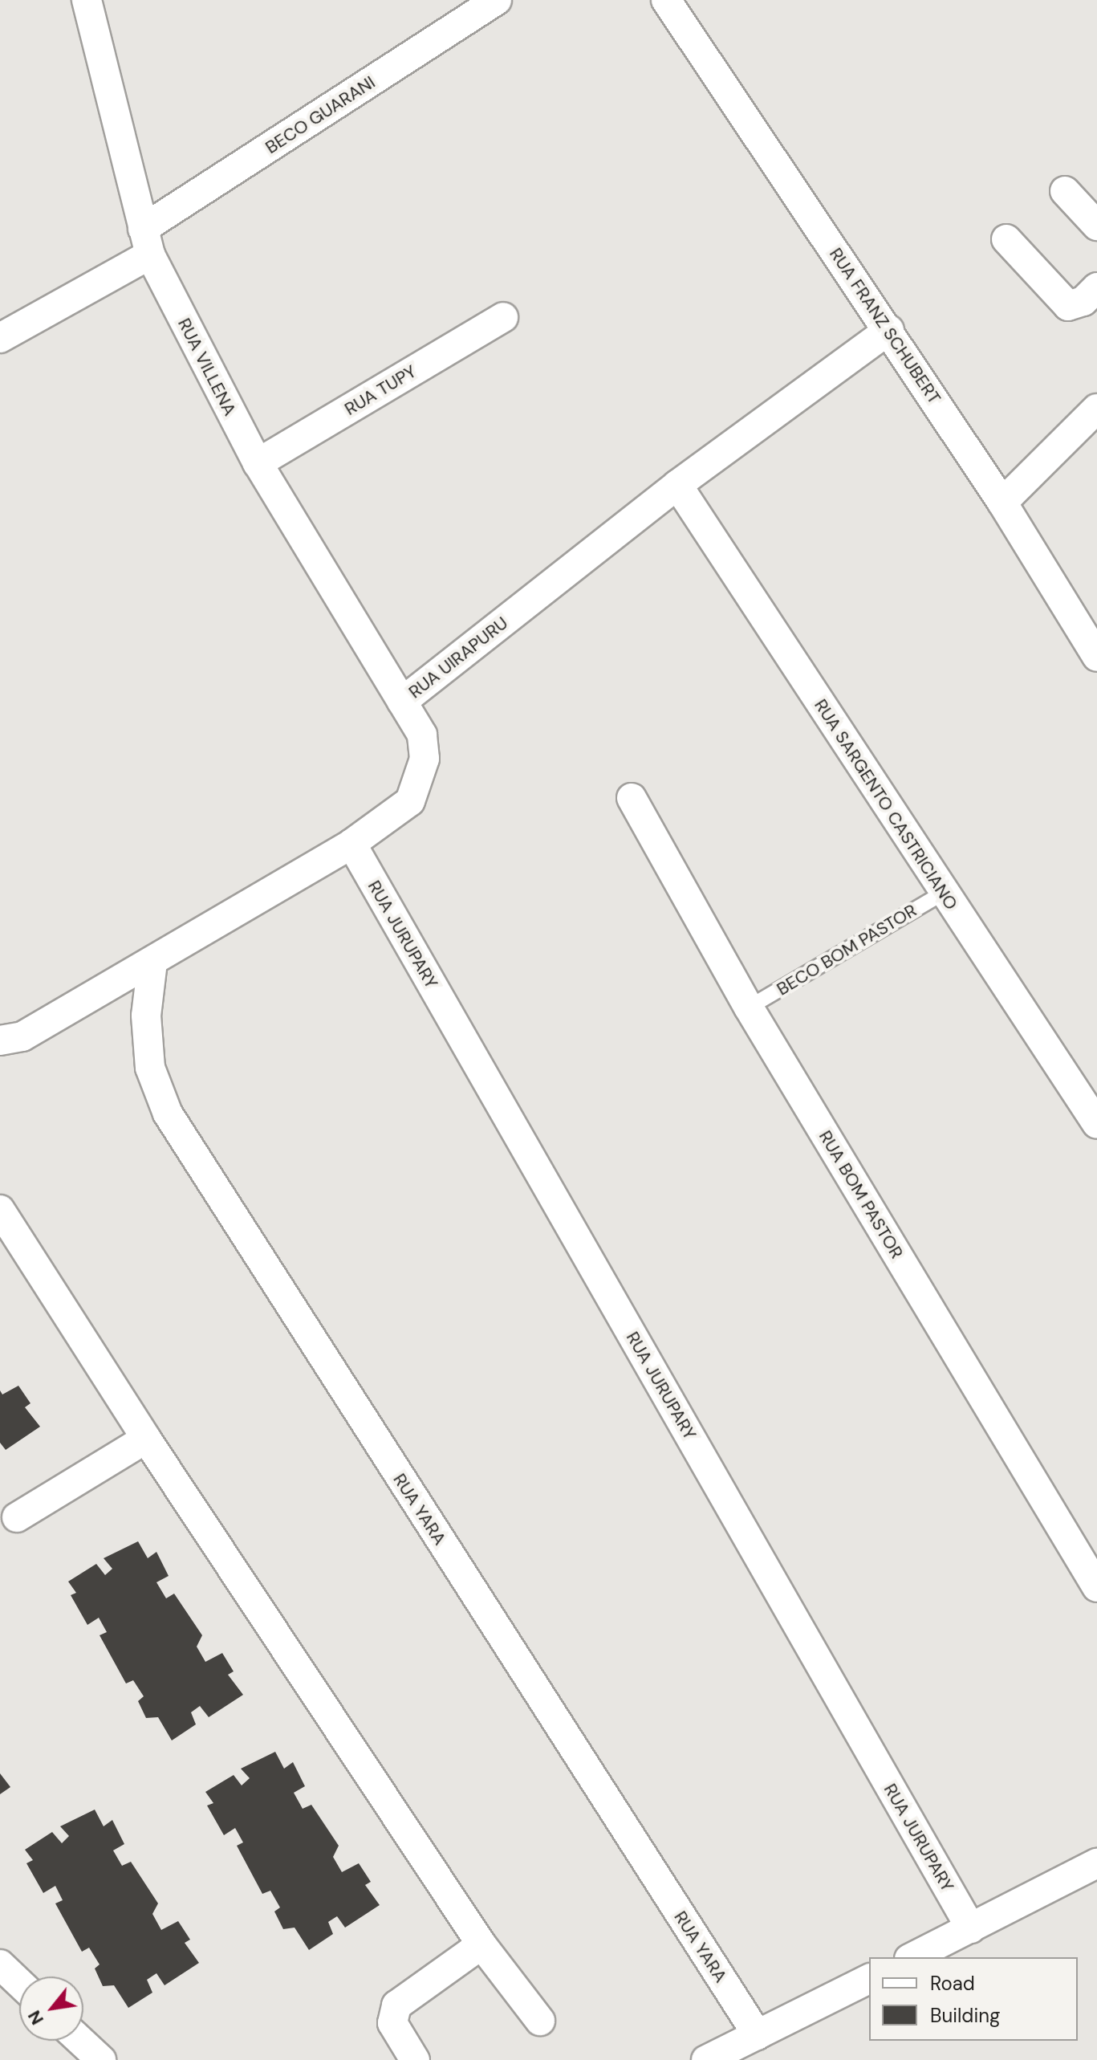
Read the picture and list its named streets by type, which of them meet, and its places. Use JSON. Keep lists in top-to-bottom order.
{
  "streets": {
    "street": [
      "BECO GUARANI",
      "RUA FRANZ SCHUBERT",
      "RUA VILLENA",
      "RUA TUPY",
      "RUA UIRAPURU",
      "RUA SARGENTO CASTRICIANO",
      "RUA JURUPARY",
      "RUA BOM PASTOR",
      "RUA YARA"
    ],
    "lane": ["BECO BOM PASTOR"]
  },
  "crossings": [
    ["BECO GUARANI", "RUA VILLENA"],
    ["RUA FRANZ SCHUBERT", "RUA UIRAPURU"],
    ["RUA VILLENA", "RUA TUPY"],
    ["RUA VILLENA", "RUA UIRAPURU"],
    ["RUA UIRAPURU", "RUA SARGENTO CASTRICIANO"],
    ["RUA UIRAPURU", "RUA JURUPARY"],
    ["RUA UIRAPURU", "RUA YARA"],
    ["RUA SARGENTO CASTRICIANO", "BECO BOM PASTOR"],
    ["BECO BOM PASTOR", "RUA BOM PASTOR"]
  ],
  "legend": ["Road", "Building"],
  "north": "bottom left"
}
